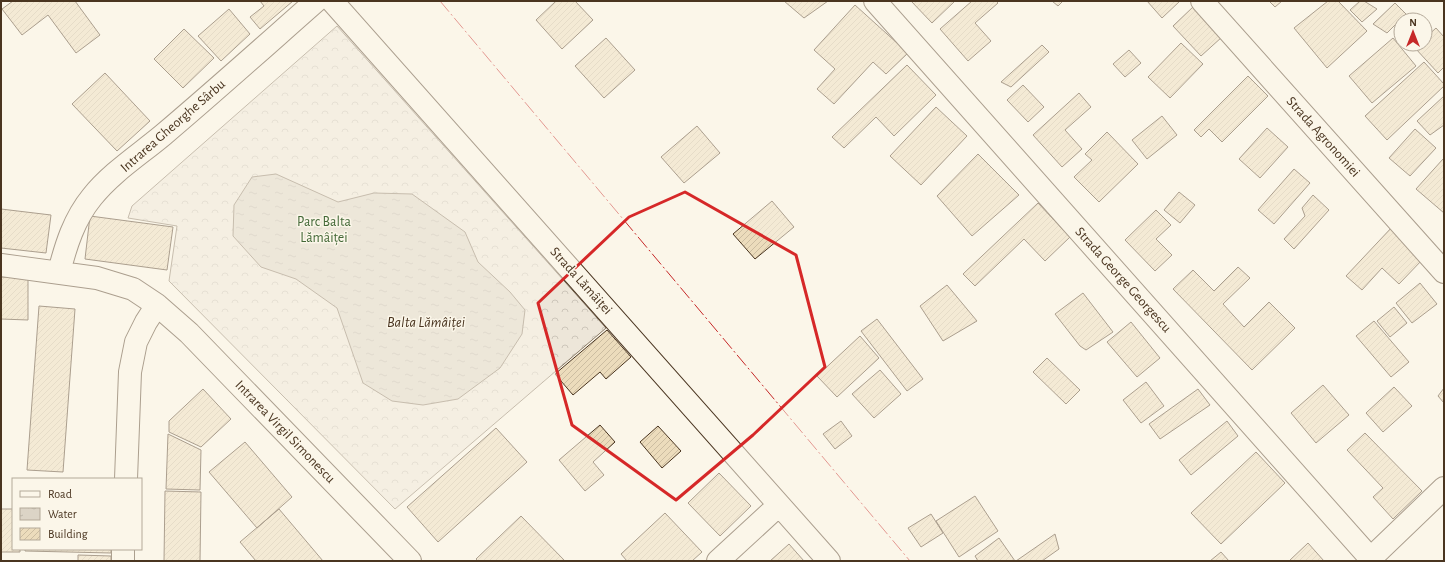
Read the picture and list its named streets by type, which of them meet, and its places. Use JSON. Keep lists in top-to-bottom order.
{
  "streets": {
    "street": [
      "Intrarea Gheorghe Sârbu",
      "Strada Agronomiei",
      "Strada George Georgescu",
      "Strada Lămâiței",
      "Intrarea Virgil Simonescu"
    ]
  },
  "crossings": [
    ["Intrarea Gheorghe Sârbu", "Intrarea Virgil Simonescu"]
  ],
  "water": ["Balta Lămâiței"],
  "parks": ["Parc Balta Lămâiței"],
  "legend": ["Road", "Water", "Building"],
  "north": "top"
}
